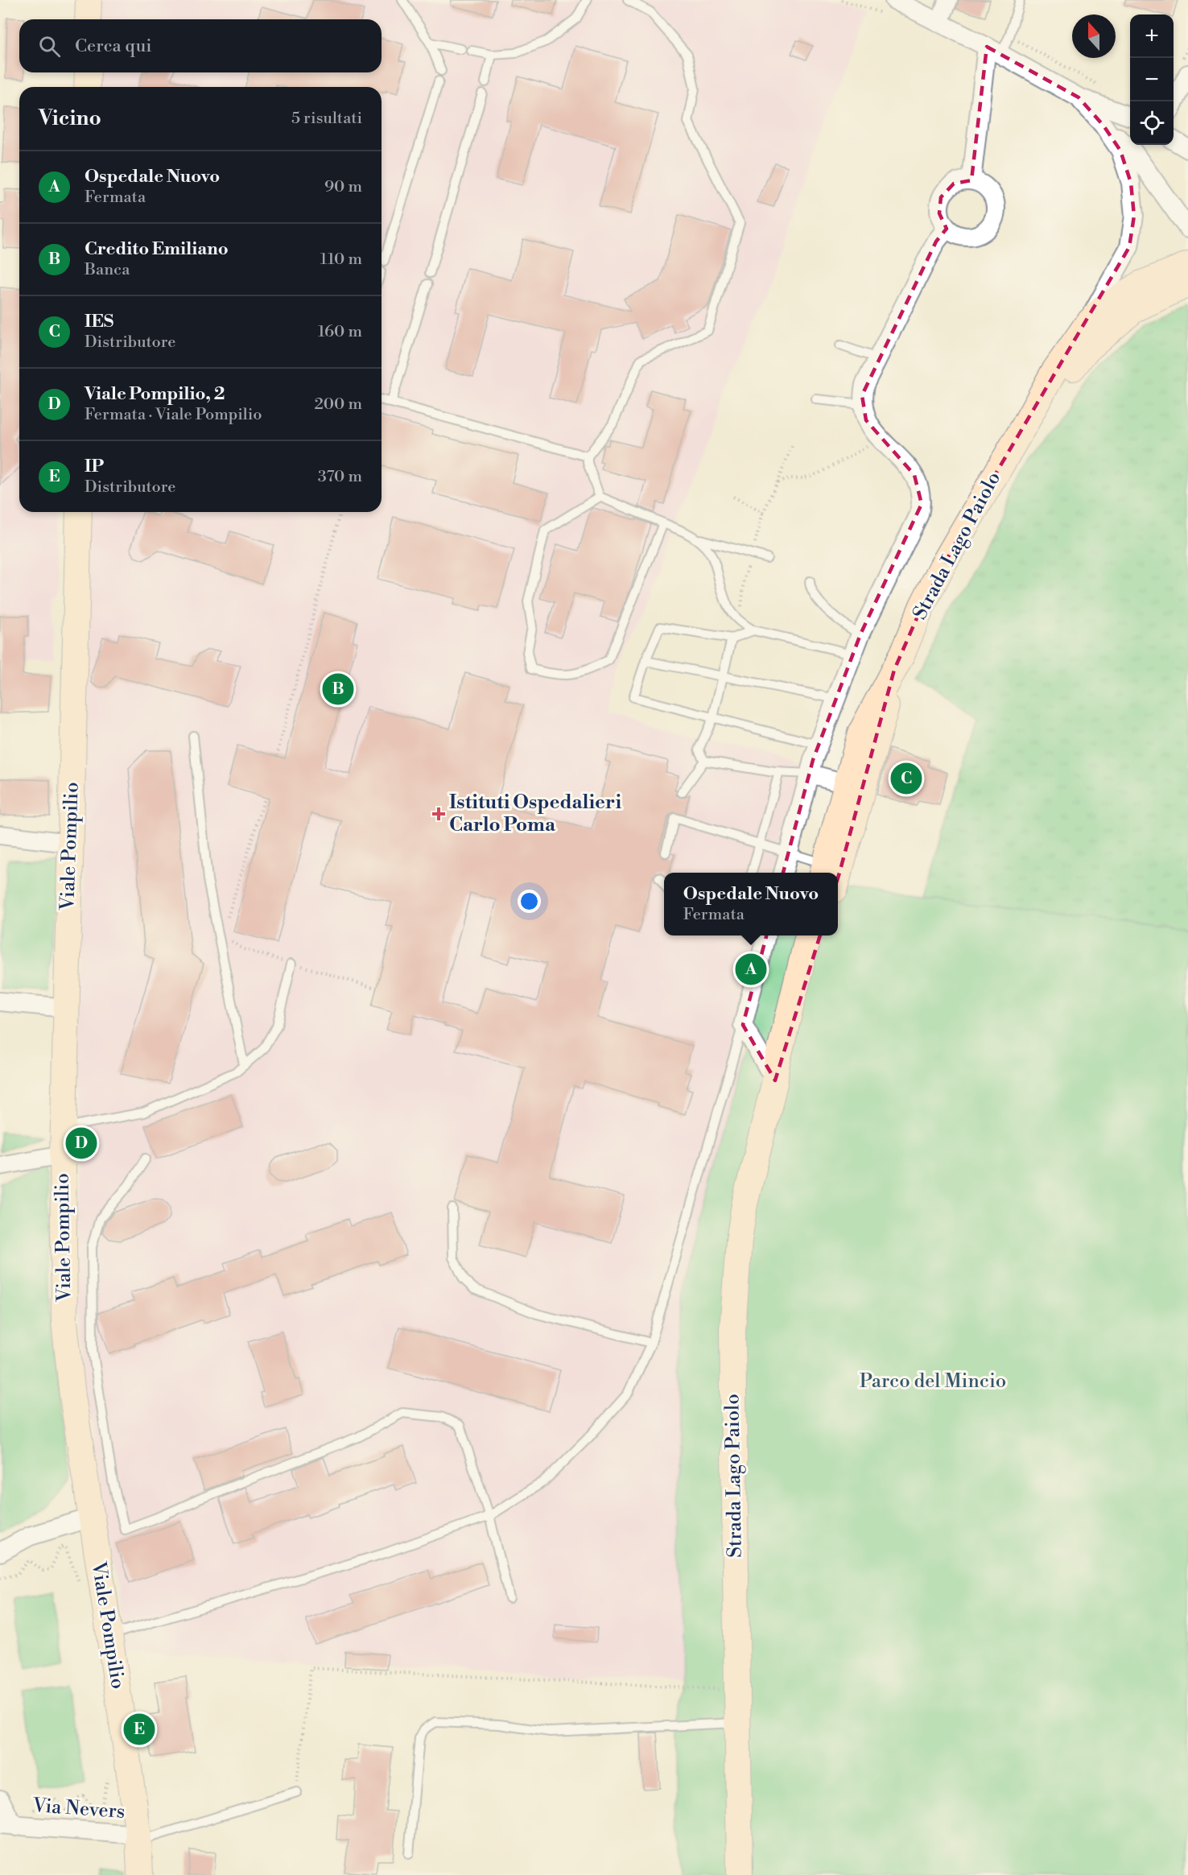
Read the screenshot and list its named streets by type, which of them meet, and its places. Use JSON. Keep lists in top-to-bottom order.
{
  "streets": {
    "street": ["Strada Lago Paiolo", "Viale Pompilio", "Via Nevers"]
  },
  "crossings": [
    ["Viale Pompilio", "Via Nevers"]
  ],
  "parks": ["Parco del Mincio"],
  "places": {
    "health": ["Istituti Ospedalieri Carlo Poma"]
  },
  "north": "top",
  "page": {
    "map_buttons": ["+", "−"],
    "search": "Cerca qui",
    "heading": ["Vicino", "5 risultati"],
    "list": [
      {
        "mark": "A",
        "name": "Ospedale Nuovo",
        "note": "Fermata",
        "value": "90 m"
      },
      {
        "mark": "B",
        "name": "Credito Emiliano",
        "note": "Banca",
        "value": "110 m"
      },
      {
        "mark": "C",
        "name": "IES",
        "note": "Distributore",
        "value": "160 m"
      },
      {
        "mark": "D",
        "name": "Viale Pompilio, 2",
        "note": "Fermata · Viale Pompilio",
        "value": "200 m"
      },
      {
        "mark": "E",
        "name": "IP",
        "note": "Distributore",
        "value": "370 m"
      }
    ],
    "pins": [
      "B",
      "C",
      "A",
      "D",
      "E"
    ],
    "popup": ["Ospedale Nuovo", "Fermata"]
  }
}
